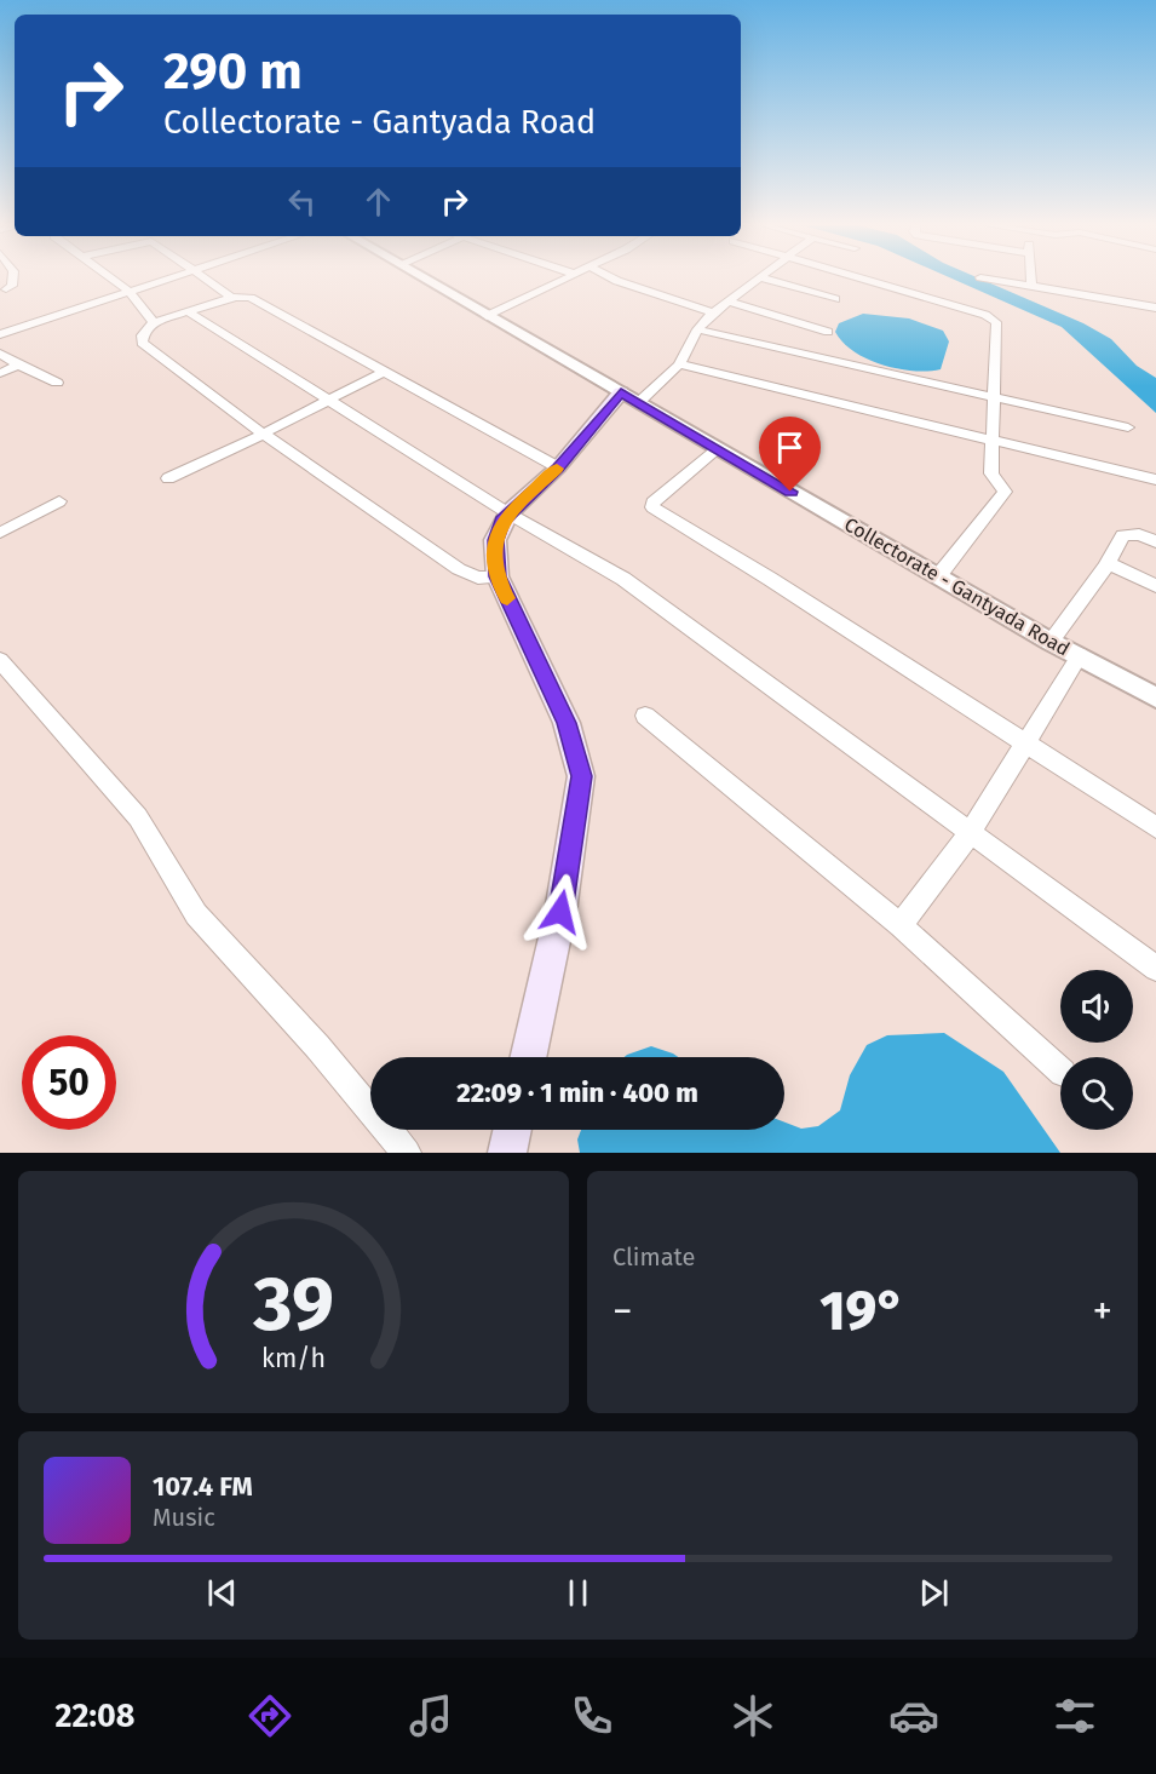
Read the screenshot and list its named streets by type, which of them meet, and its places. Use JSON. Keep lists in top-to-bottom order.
{
  "streets": {
    "street": ["Collectorate - Gantyada Road"]
  },
  "page": {
    "turn": ["290 m", "Collectorate - Gantyada Road"],
    "limit": "50",
    "trip": "22:09 · 1 min · 400 m",
    "tile": "Climate",
    "heat": ["−", "19°", "+"],
    "song": ["107.4 FM", "Music"],
    "tabs": "22:08",
    "gauge": ["39", "km/h"]
  }
}
